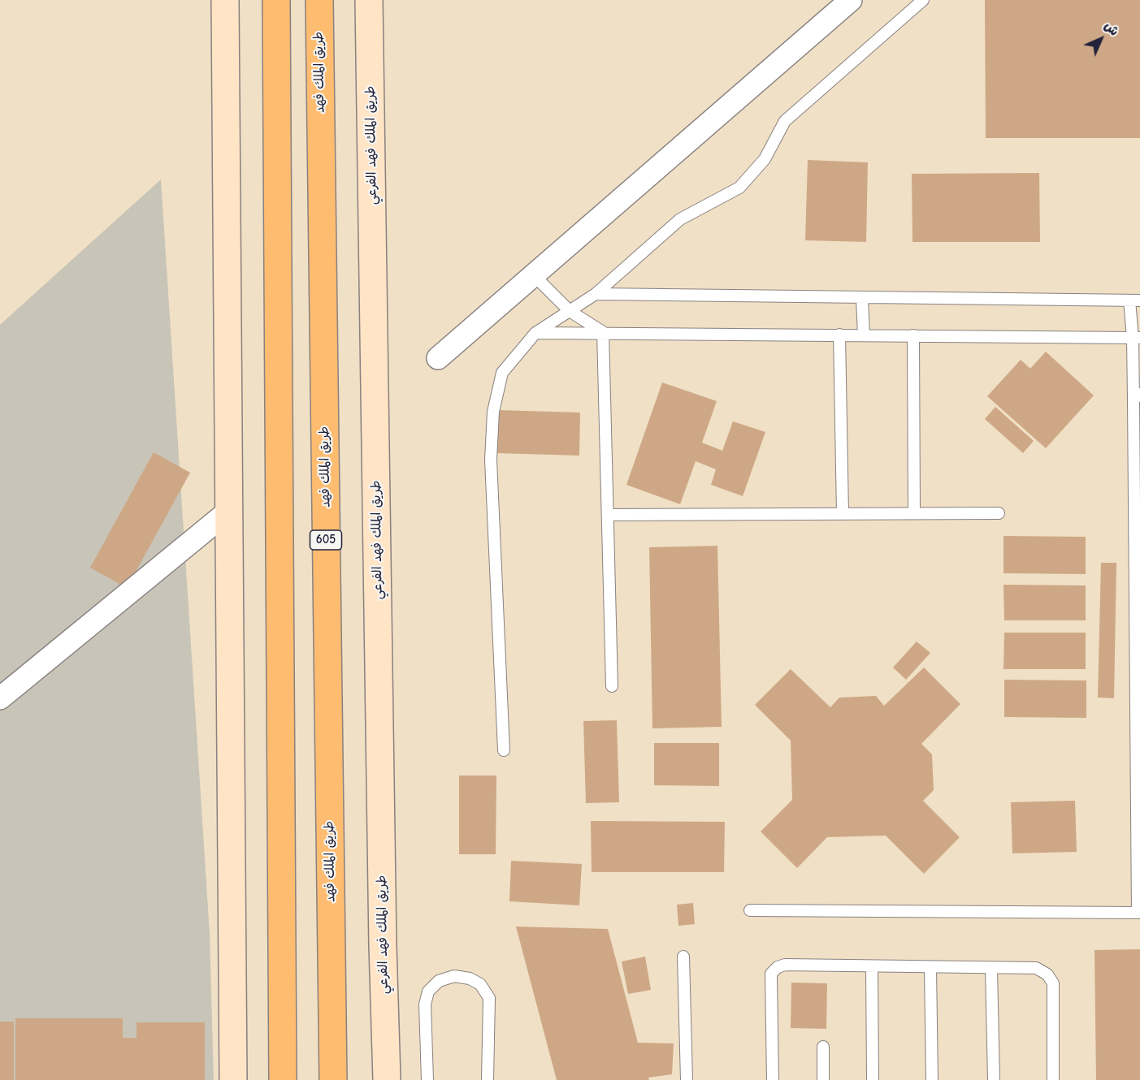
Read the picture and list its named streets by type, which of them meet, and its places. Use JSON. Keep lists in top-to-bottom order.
{
  "streets": {
    "highway": ["طريق الملك فهد", "605"],
    "main road": ["طريق الملك فهد الفرعي"]
  },
  "north": "top right"
}
